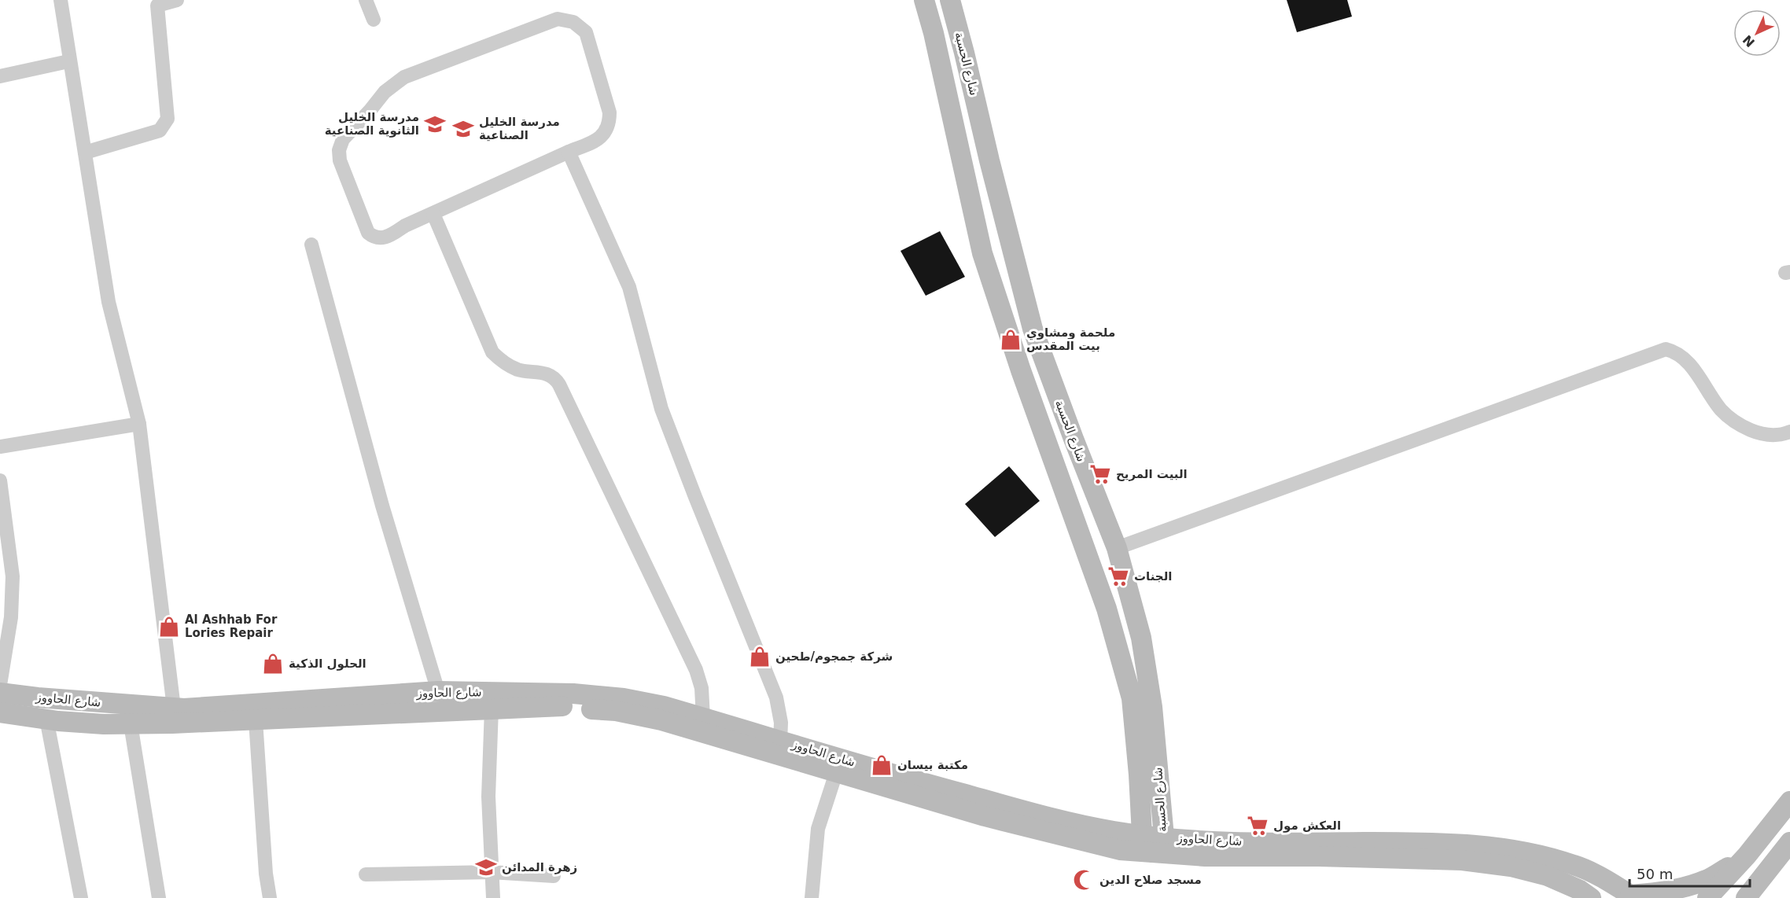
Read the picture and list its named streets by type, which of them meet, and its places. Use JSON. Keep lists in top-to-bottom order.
{
  "streets": {
    "main road": ["شارع الحسبة", "شارع الحاووز"]
  },
  "crossings": [
    ["شارع الحسبة", "شارع الحاووز"]
  ],
  "places": {
    "school or university": ["مدرسة الخليل الثانوية الصناعية", "مدرسة الخليل الصناعية", "زهرة المدائن"],
    "shop": [
      "ملحمة ومشاوي بيت المقدس",
      "Al Ashhab For Lories Repair",
      "شركة جمجوم/طحين",
      "الحلول الذكية",
      "مكتبة بيسان"
    ],
    "supermarket": ["البيت المريح", "الجنات", "العكش مول"],
    "mosque": ["مسجد صلاح الدين"]
  },
  "scale_bar": "50 m",
  "north": "bottom left"
}
